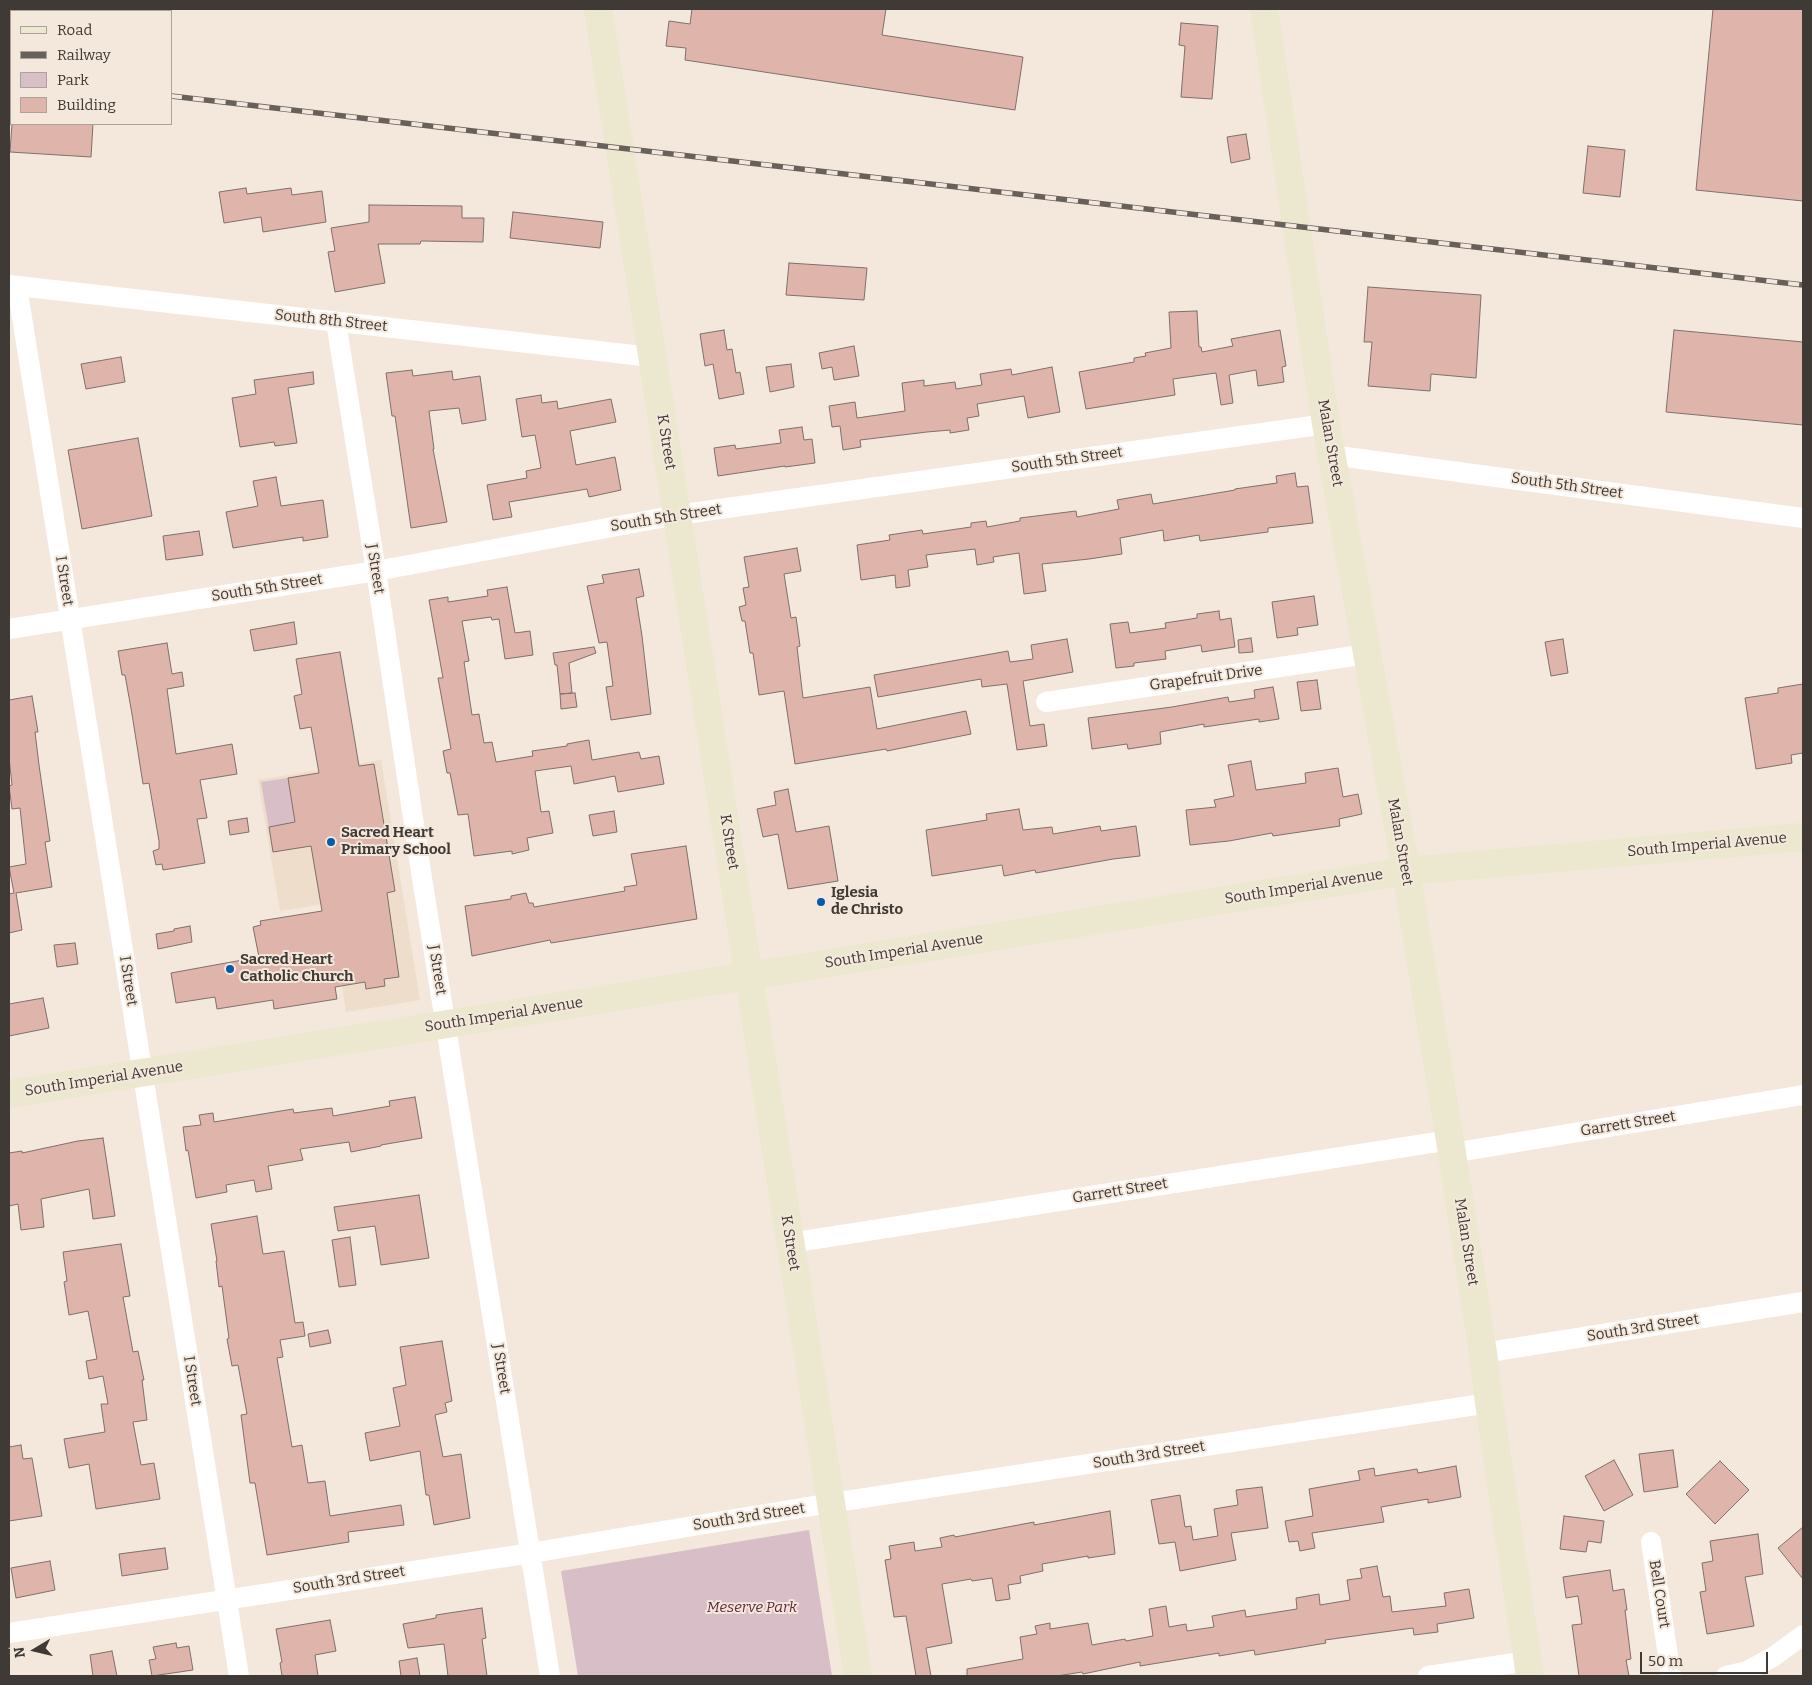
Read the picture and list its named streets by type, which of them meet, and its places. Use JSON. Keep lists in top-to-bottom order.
{
  "streets": {
    "street": [
      "South 8th Street",
      "K Street",
      "Malan Street",
      "South 5th Street",
      "J Street",
      "I Street",
      "Grapefruit Drive",
      "South Imperial Avenue",
      "Garrett Street",
      "South 3rd Street",
      "Bell Court"
    ]
  },
  "crossings": [
    ["South 8th Street", "K Street"],
    ["South 8th Street", "J Street"],
    ["South 8th Street", "I Street"],
    ["K Street", "South 5th Street"],
    ["K Street", "South Imperial Avenue"],
    ["K Street", "Garrett Street"],
    ["K Street", "South 3rd Street"],
    ["Malan Street", "South 5th Street"],
    ["Malan Street", "Grapefruit Drive"],
    ["Malan Street", "South Imperial Avenue"],
    ["Malan Street", "Garrett Street"],
    ["Malan Street", "South 3rd Street"],
    ["South 5th Street", "J Street"],
    ["South 5th Street", "I Street"],
    ["J Street", "South Imperial Avenue"],
    ["J Street", "South 3rd Street"],
    ["I Street", "South Imperial Avenue"],
    ["I Street", "South 3rd Street"]
  ],
  "parks": ["Meserve Park"],
  "places": ["Sacred Heart Primary School", "Iglesia de Christo", "Sacred Heart Catholic Church"],
  "legend": [
    "Road",
    "Railway",
    "Park",
    "Building"
  ],
  "scale_bar": "50 m",
  "north": "left"
}
